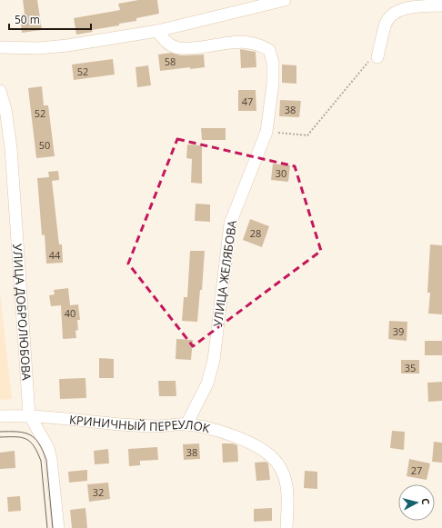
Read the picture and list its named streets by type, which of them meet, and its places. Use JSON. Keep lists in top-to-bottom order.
{
  "streets": {
    "street": ["УЛИЦА ЖЕЛЯБОВА", "УЛИЦА ДОБРОЛЮБОВА", "КРИНИЧНЫЙ ПЕРЕУЛОК"]
  },
  "crossings": [
    ["УЛИЦА ЖЕЛЯБОВА", "КРИНИЧНЫЙ ПЕРЕУЛОК"],
    ["УЛИЦА ДОБРОЛЮБОВА", "КРИНИЧНЫЙ ПЕРЕУЛОК"]
  ],
  "house_numbers": [
    "58",
    "52",
    "47",
    "38",
    "52",
    "50",
    "30",
    "28",
    "44",
    "40",
    "39",
    "35",
    "38",
    "27",
    "32"
  ],
  "scale_bar": "50 m",
  "north": "right"
}
